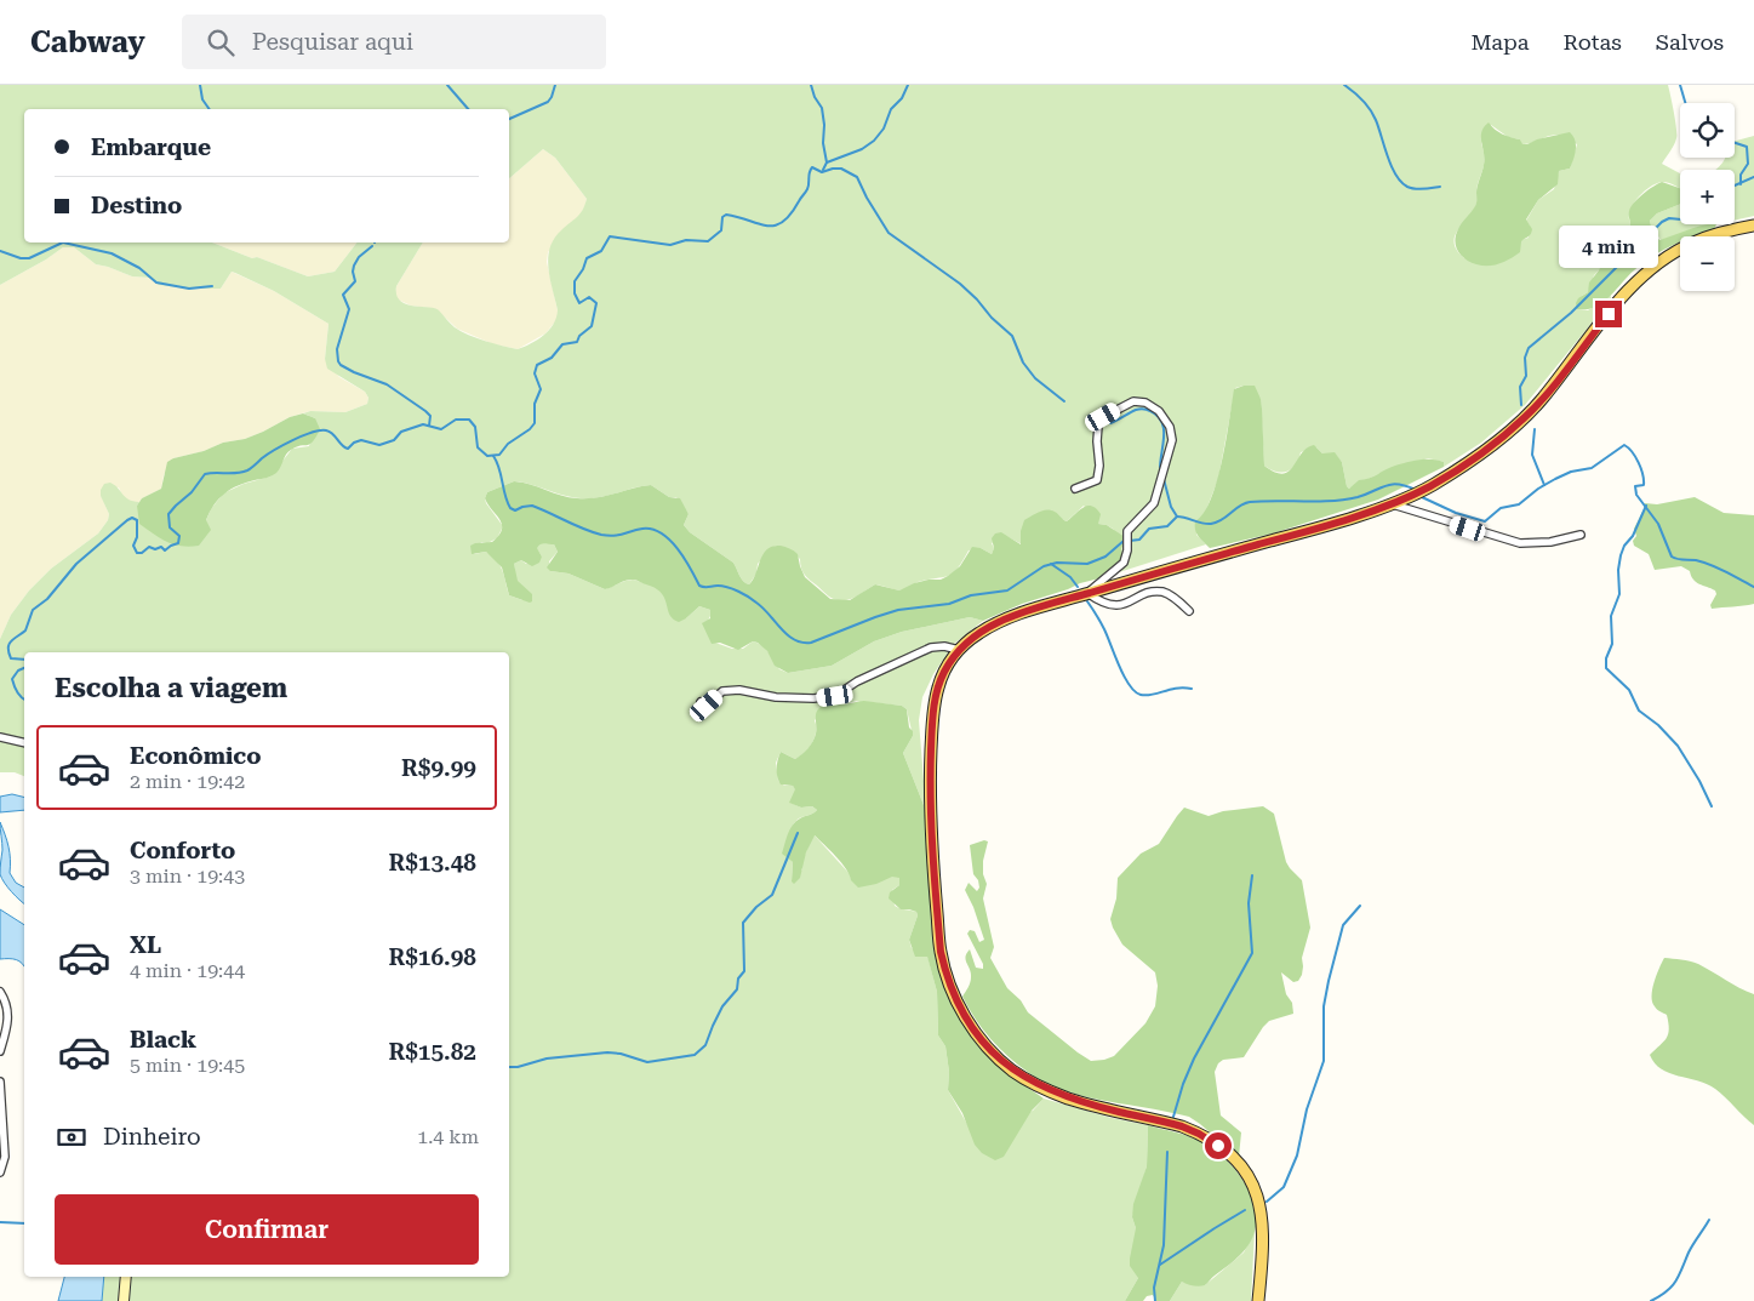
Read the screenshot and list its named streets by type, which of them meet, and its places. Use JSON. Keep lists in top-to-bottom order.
{
  "page": {
    "header": "Cabway",
    "search": "Pesquisar aqui",
    "nav": ["Mapa", "Rotas", "Salvos"],
    "map_buttons": ["+", "−"],
    "banner": ["Embarque", "Destino"],
    "bubble": "4 min",
    "heading": "Escolha a viagem",
    "list": [
      {
        "name": "Econômico",
        "note": "2 min · 19:42",
        "value": "R$9.99"
      },
      {
        "name": "Conforto",
        "note": "3 min · 19:43",
        "value": "R$13.48"
      },
      {
        "name": "XL",
        "note": "4 min · 19:44",
        "value": "R$16.98"
      },
      {
        "name": "Black",
        "note": "5 min · 19:45",
        "value": "R$15.82"
      }
    ],
    "pay": ["Dinheiro", "1.4 km"],
    "buttons": "Confirmar"
  }
}
